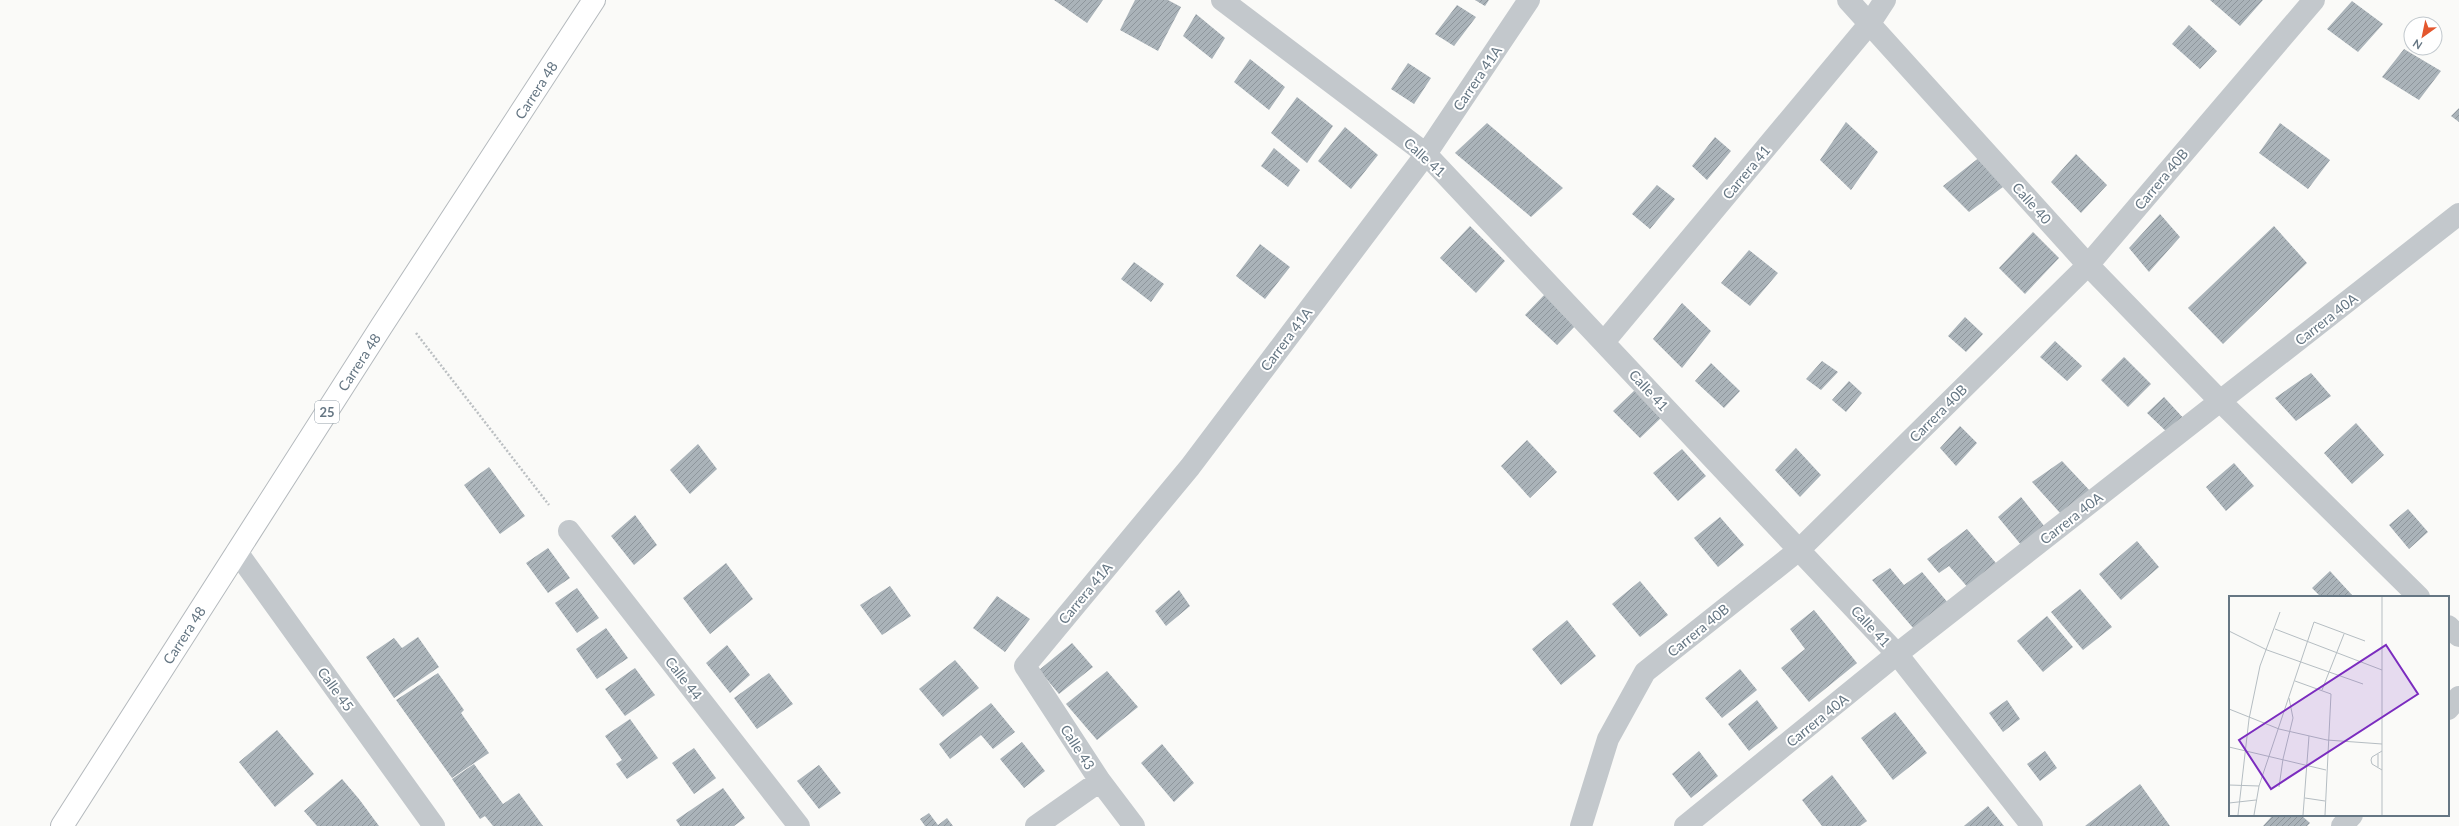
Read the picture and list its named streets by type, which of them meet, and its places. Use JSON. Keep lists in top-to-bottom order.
{
  "streets": {
    "highway": ["Carrera 48", "25"],
    "street": [
      "Carrera 41A",
      "Calle 41",
      "Carrera 41",
      "Carrera 40B",
      "Calle 40",
      "Carrera 40A",
      "Calle 44",
      "Calle 45",
      "Calle 43"
    ]
  },
  "crossings": [
    ["Carrera 41A", "Calle 41"],
    ["Carrera 41A", "Calle 43"],
    ["Carrera 48", "Calle 45"],
    ["Calle 41", "Carrera 41"],
    ["Calle 41", "Carrera 40B"],
    ["Calle 41", "Carrera 40A"],
    ["Carrera 41", "Calle 40"],
    ["Carrera 40B", "Calle 40"],
    ["Calle 40", "Carrera 40A"]
  ],
  "north": "bottom left"
}
